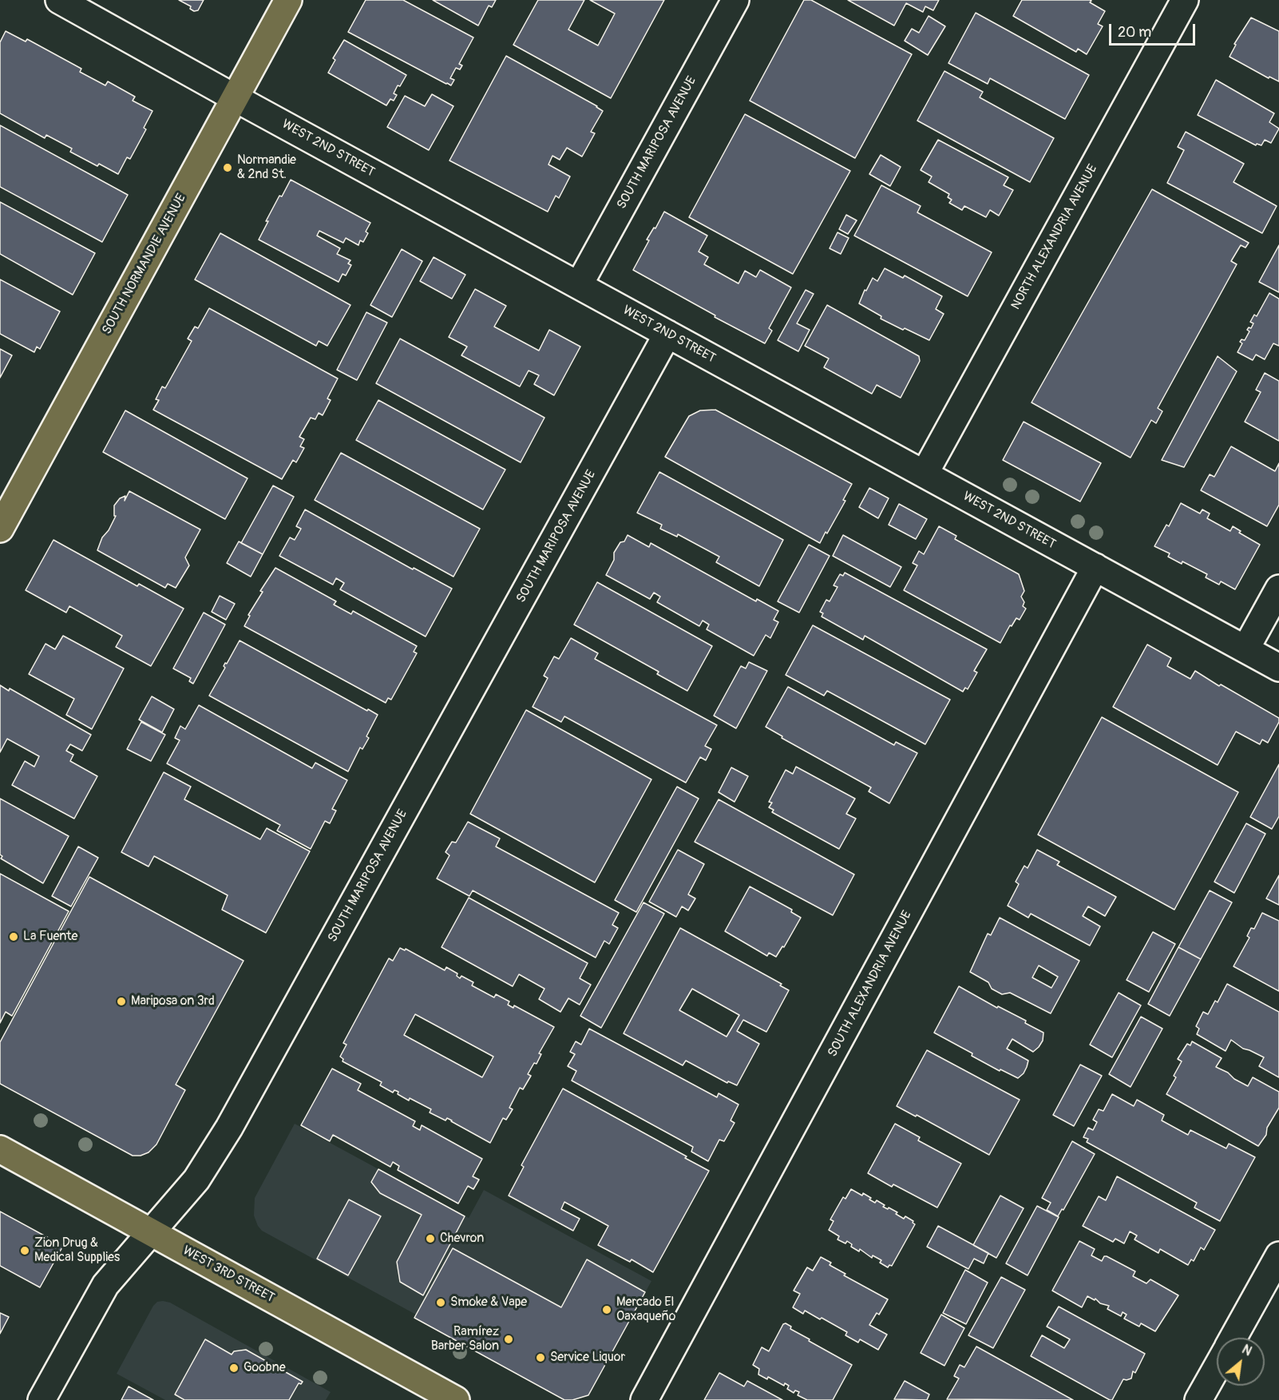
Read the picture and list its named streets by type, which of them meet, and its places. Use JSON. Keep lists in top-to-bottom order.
{
  "streets": {
    "main road": ["SOUTH NORMANDIE AVENUE", "WEST 3RD STREET"],
    "street": [
      "SOUTH MARIPOSA AVENUE",
      "WEST 2ND STREET",
      "NORTH ALEXANDRIA AVENUE",
      "SOUTH ALEXANDRIA AVENUE"
    ]
  },
  "crossings": [
    ["SOUTH MARIPOSA AVENUE", "WEST 2ND STREET"],
    ["SOUTH MARIPOSA AVENUE", "WEST 3RD STREET"],
    ["WEST 2ND STREET", "NORTH ALEXANDRIA AVENUE"],
    ["WEST 2ND STREET", "SOUTH NORMANDIE AVENUE"],
    ["WEST 2ND STREET", "SOUTH ALEXANDRIA AVENUE"]
  ],
  "places": [
    "Normandie & 2nd St.",
    "La Fuente",
    "Mariposa on 3rd",
    "Chevron",
    "Zion Drug & Medical Supplies",
    "Smoke & Vape",
    "Mercado El Oaxaqueño",
    "Ramírez Barber Salon",
    "Service Liquor",
    "Goobne"
  ],
  "scale_bar": "20 m",
  "north": "top right"
}
